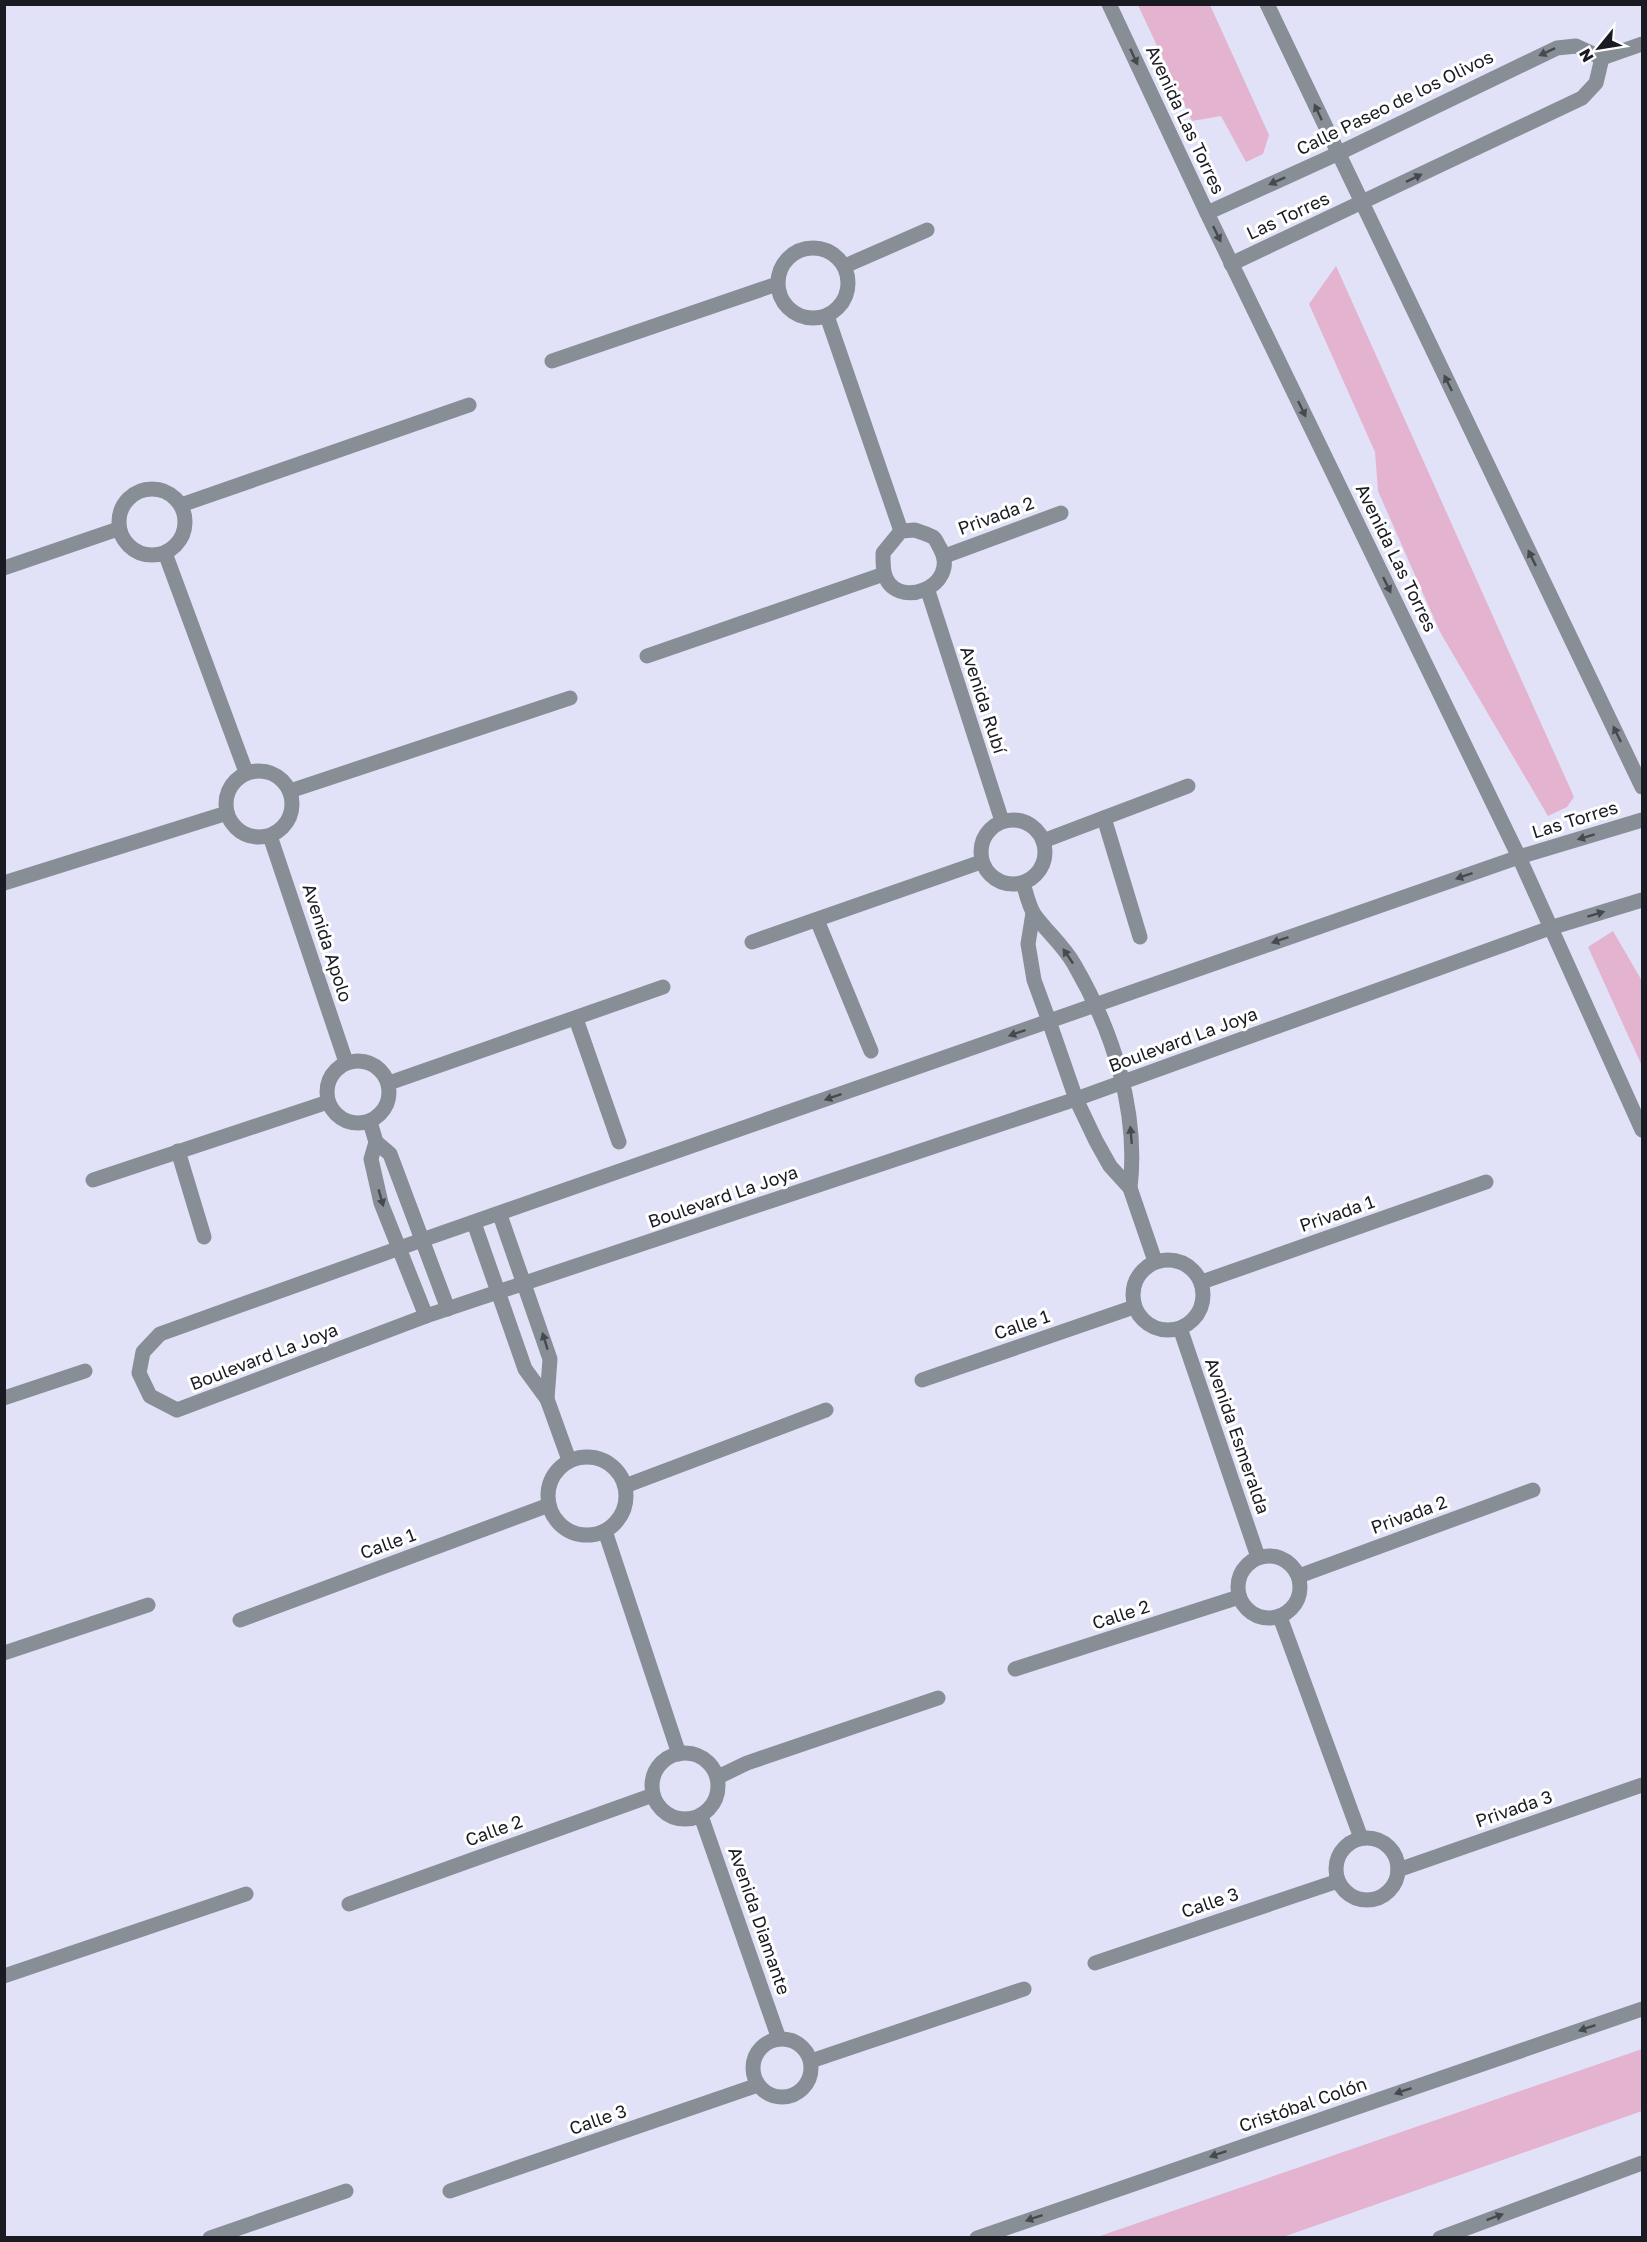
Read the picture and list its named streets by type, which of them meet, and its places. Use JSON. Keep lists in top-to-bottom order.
{
  "streets": {
    "street": [
      "Calle Paseo de los Olivos",
      "Avenida Las Torres",
      "Las Torres",
      "Privada 2",
      "Avenida Rubí",
      "Avenida Apolo",
      "Boulevard La Joya",
      "Privada 1",
      "Calle 1",
      "Avenida Esmeralda",
      "Calle 2",
      "Privada 3",
      "Calle 3",
      "Avenida Diamante",
      "Cristóbal Colón"
    ]
  },
  "crossings": [
    ["Calle Paseo de los Olivos", "Avenida Las Torres"],
    ["Avenida Las Torres", "Las Torres"],
    ["Avenida Las Torres", "Boulevard La Joya"],
    ["Las Torres", "Boulevard La Joya"],
    ["Privada 2", "Avenida Rubí"],
    ["Privada 2", "Avenida Esmeralda"],
    ["Privada 2", "Calle 2"],
    ["Privada 1", "Calle 1"],
    ["Privada 1", "Avenida Esmeralda"],
    ["Calle 1", "Avenida Esmeralda"],
    ["Avenida Esmeralda", "Calle 2"],
    ["Calle 2", "Avenida Diamante"],
    ["Privada 3", "Calle 3"],
    ["Calle 3", "Avenida Diamante"]
  ],
  "one_way": ["Avenida Las Torres", "Cristóbal Colón"],
  "north": "bottom left"
}
